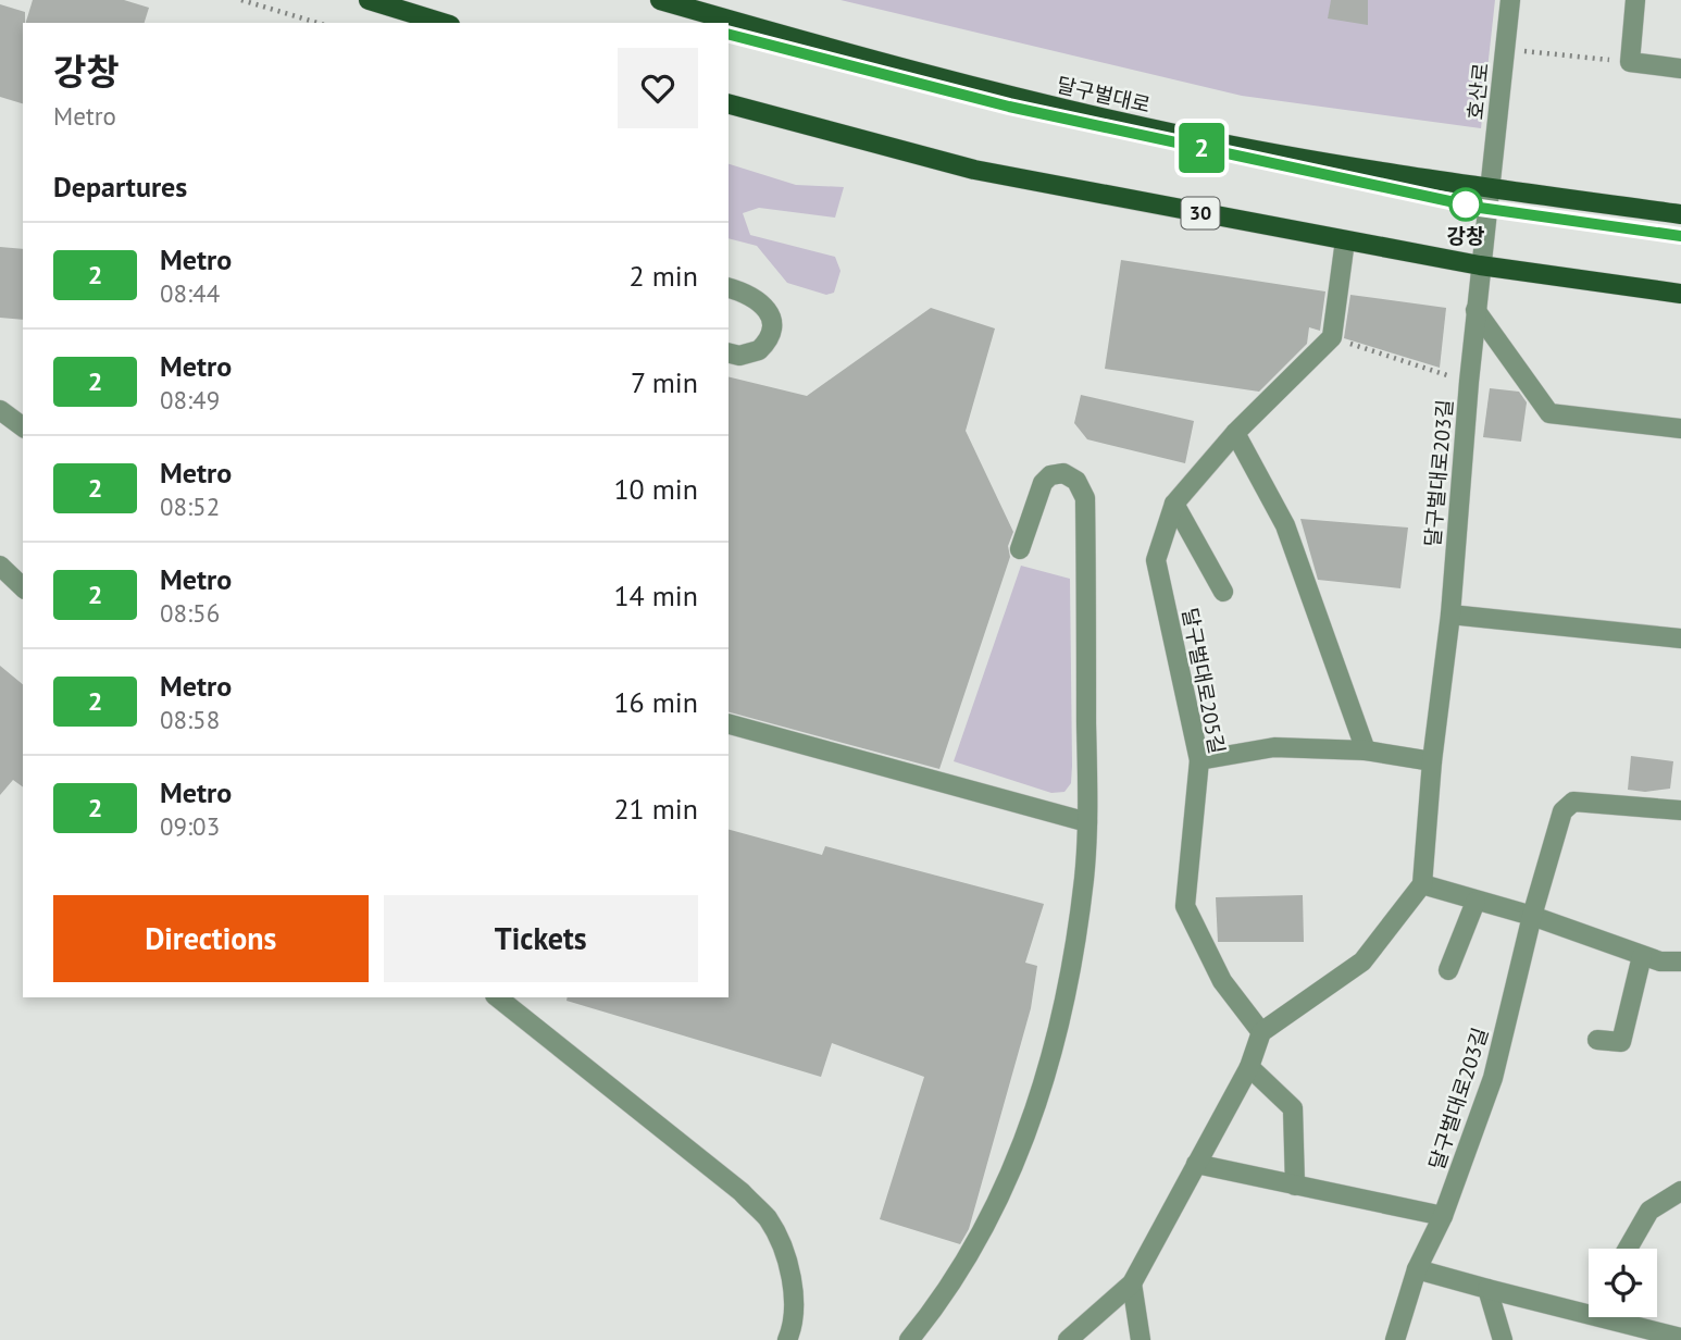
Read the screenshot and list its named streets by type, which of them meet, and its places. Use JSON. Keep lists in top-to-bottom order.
{
  "streets": {
    "main road": ["달구벌대로", "30"],
    "street": ["호산로", "달구벌대로203길", "달구벌대로205길"]
  },
  "crossings": [
    ["호산로", "달구벌대로"],
    ["호산로", "달구벌대로203길"],
    ["달구벌대로", "달구벌대로203길"],
    ["30", "달구벌대로203길"]
  ],
  "places": ["강창"],
  "lines": ["metro line 2"],
  "page": {
    "on_map": "2",
    "heading": [
      ["강창", "Metro"],
      "Departures"
    ],
    "list": [
      {
        "mark": "2",
        "name": "Metro",
        "note": "08:44",
        "value": "2 min"
      },
      {
        "mark": "2",
        "name": "Metro",
        "note": "08:49",
        "value": "7 min"
      },
      {
        "mark": "2",
        "name": "Metro",
        "note": "08:52",
        "value": "10 min"
      },
      {
        "mark": "2",
        "name": "Metro",
        "note": "08:56",
        "value": "14 min"
      },
      {
        "mark": "2",
        "name": "Metro",
        "note": "08:58",
        "value": "16 min"
      },
      {
        "mark": "2",
        "name": "Metro",
        "note": "09:03",
        "value": "21 min"
      }
    ],
    "buttons": ["Directions", "Tickets"]
  }
}
